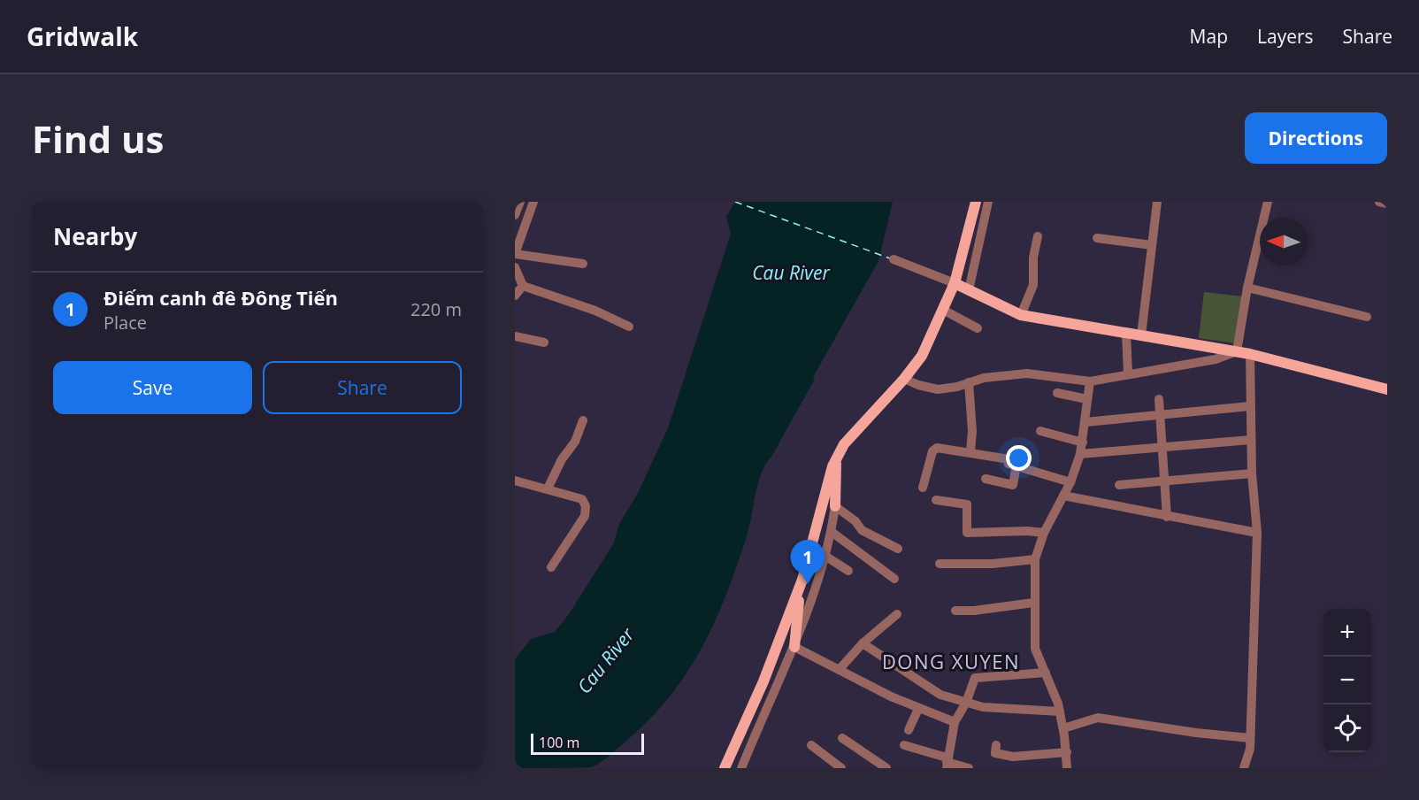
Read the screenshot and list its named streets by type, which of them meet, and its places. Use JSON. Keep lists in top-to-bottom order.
{
  "districts": ["DONG XUYEN"],
  "water": ["Cau River"],
  "scale_bar": "100 m",
  "north": "left",
  "page": {
    "header": "Gridwalk",
    "nav": ["Map", "Layers", "Share"],
    "buttons": [
      "Directions",
      ["Save", "Share"]
    ],
    "title": "Find us",
    "heading": "Nearby",
    "list": [
      {
        "mark": "1",
        "name": "Điếm canh đê Đông Tiến",
        "note": "Place",
        "value": "220 m"
      }
    ],
    "pins": "1",
    "map_buttons": ["+", "−"],
    "scale": "100 m"
  }
}
